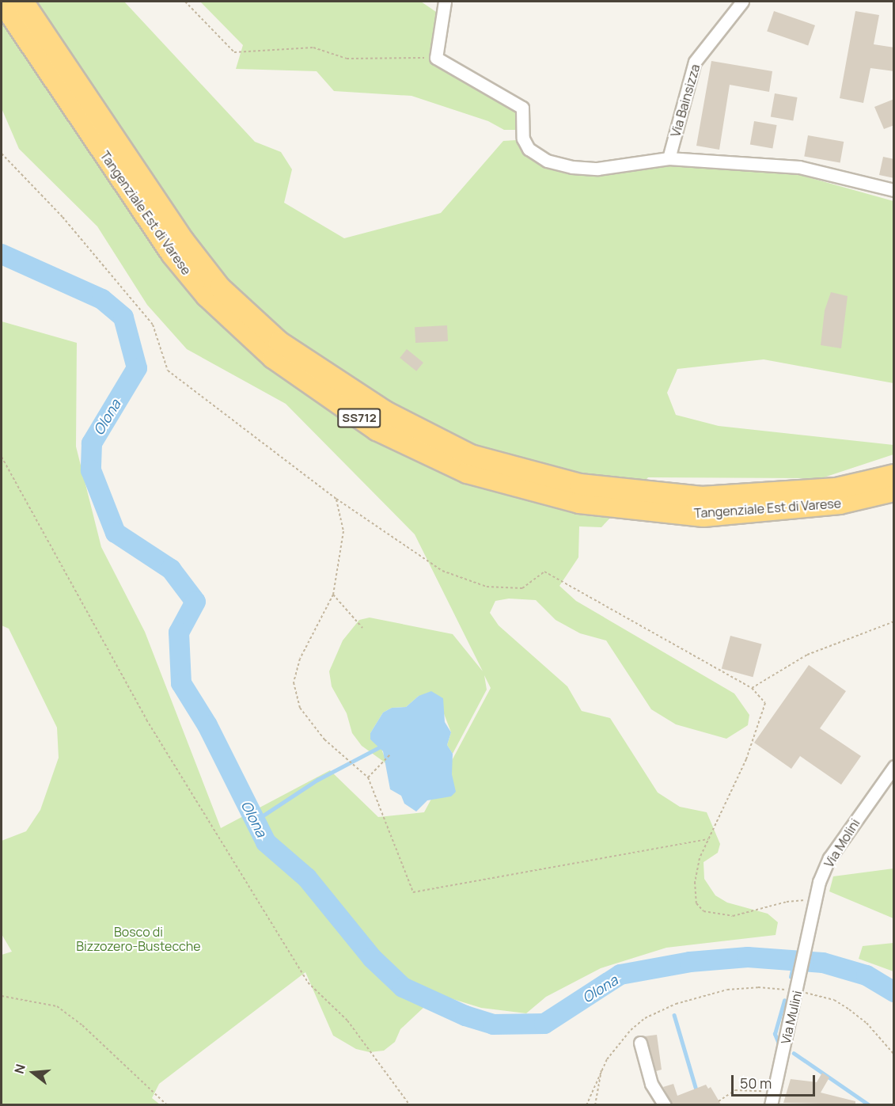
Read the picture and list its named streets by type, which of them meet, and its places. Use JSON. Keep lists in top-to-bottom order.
{
  "streets": {
    "highway": ["Tangenziale Est di Varese", "SS712"],
    "street": ["Via Bainsizza", "Via Molini", "Via Mulini"]
  },
  "crossings": [
    ["Via Molini", "Via Mulini"]
  ],
  "water": ["Olona"],
  "parks": ["Bosco di Bizzozero-Bustecche"],
  "scale_bar": "50 m",
  "north": "left"
}
